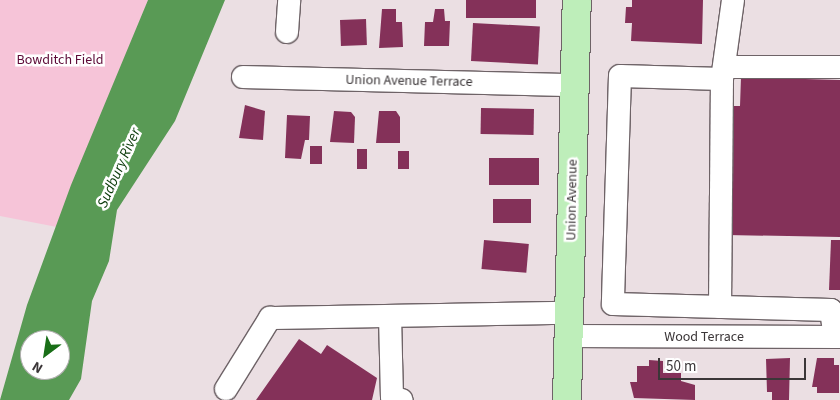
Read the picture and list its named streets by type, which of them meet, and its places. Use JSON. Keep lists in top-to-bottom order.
{
  "streets": {
    "main road": ["Union Avenue"],
    "street": ["Union Avenue Terrace", "Wood Terrace"]
  },
  "crossings": [
    ["Union Avenue Terrace", "Union Avenue"],
    ["Union Avenue", "Wood Terrace"]
  ],
  "water": ["Sudbury River"],
  "parks": ["Bowditch Field"],
  "scale_bar": "50 m",
  "north": "bottom left"
}
